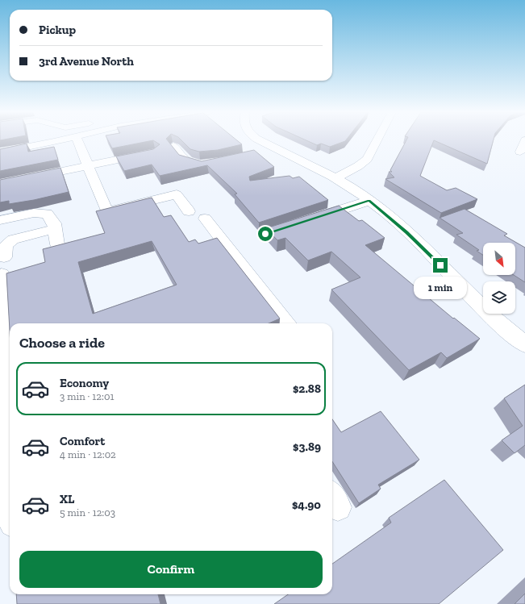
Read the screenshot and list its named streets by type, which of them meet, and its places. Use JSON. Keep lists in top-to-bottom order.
{
  "north": "bottom right",
  "page": {
    "banner": ["Pickup", "3rd Avenue North"],
    "bubble": "1 min",
    "heading": "Choose a ride",
    "list": [
      {
        "name": "Economy",
        "note": "3 min · 12:01",
        "value": "$2.88"
      },
      {
        "name": "Comfort",
        "note": "4 min · 12:02",
        "value": "$3.89"
      },
      {
        "name": "XL",
        "note": "5 min · 12:03",
        "value": "$4.90"
      }
    ],
    "buttons": "Confirm"
  }
}
